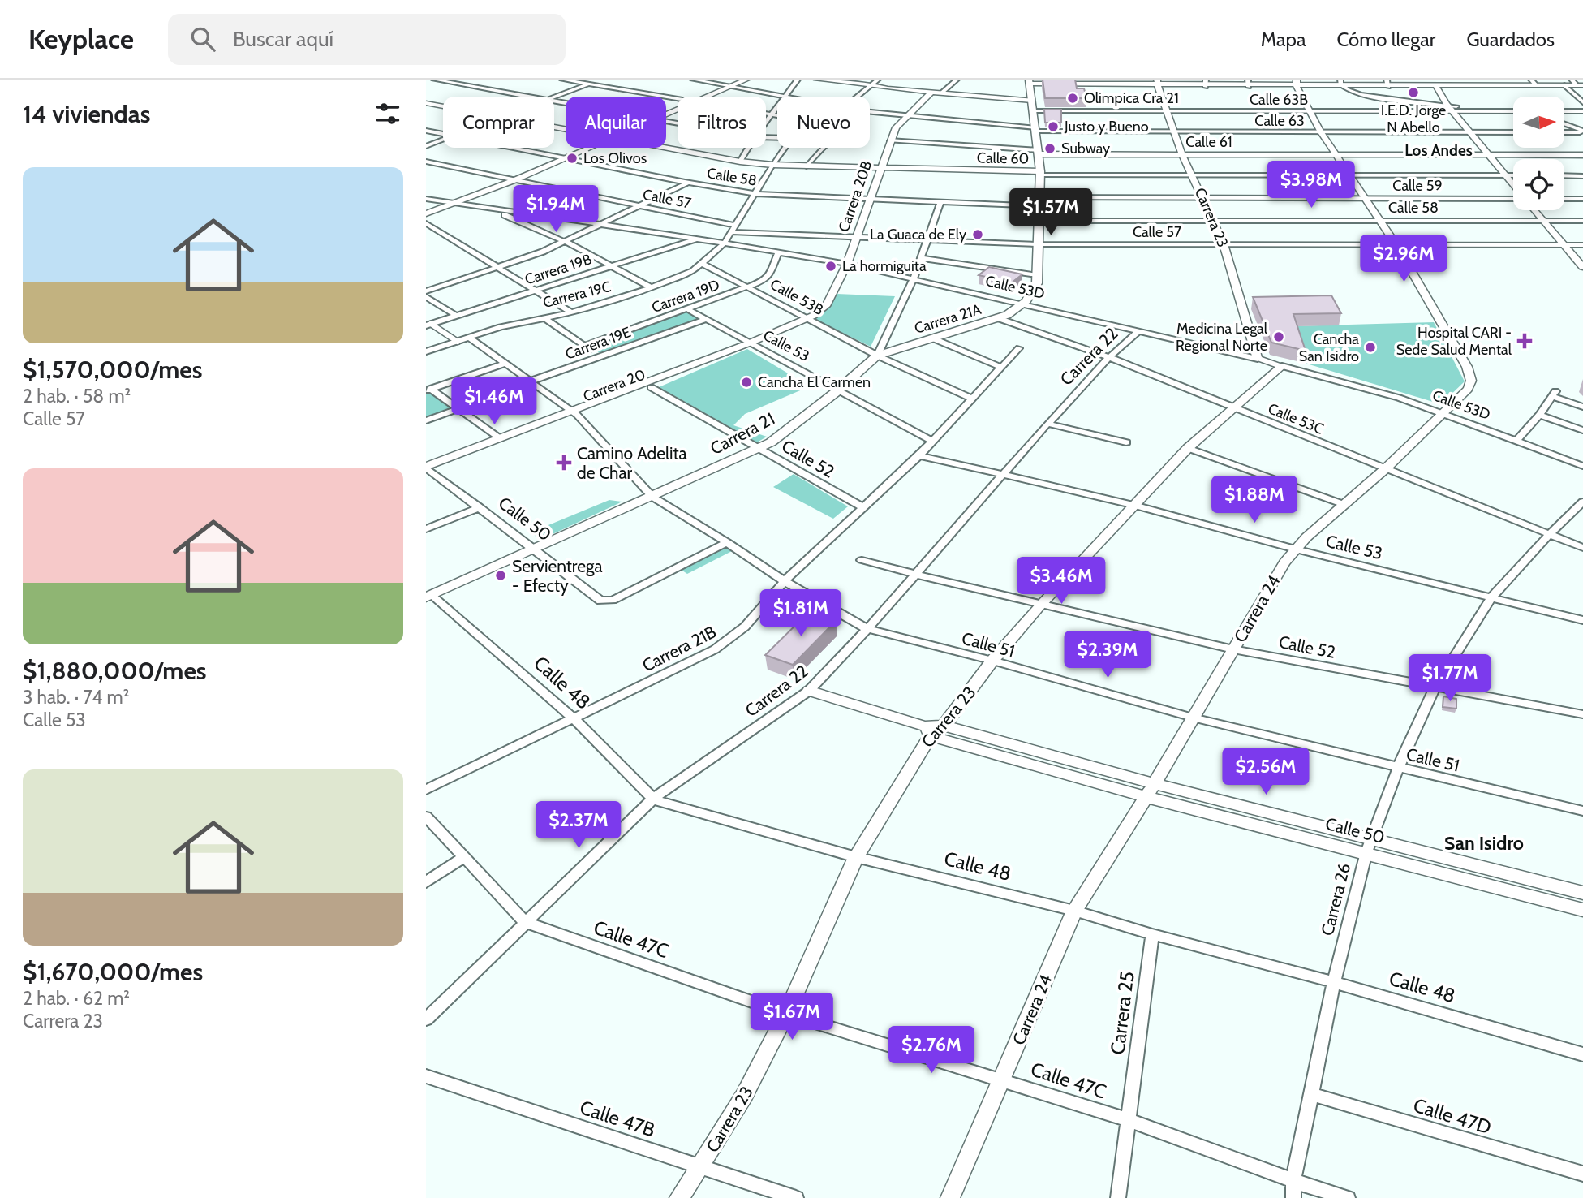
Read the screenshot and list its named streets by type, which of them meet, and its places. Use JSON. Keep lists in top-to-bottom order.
{
  "streets": {
    "main road": ["Carrera 21A", "Carrera 21"],
    "street": [
      "Calle 63B",
      "Calle 63",
      "Calle 61",
      "Calle 60",
      "Calle 58",
      "Calle 59",
      "Carrera 20B",
      "Calle 57",
      "Carrera 23",
      "Carrera 19B",
      "Calle 53D",
      "Carrera 19C",
      "Carrera 19D",
      "Calle 53B",
      "Carrera 19E",
      "Calle 53",
      "Carrera 22",
      "Carrera 20",
      "Calle 53C",
      "Calle 52",
      "Calle 50",
      "Carrera 24",
      "Calle 51",
      "Carrera 21B",
      "Calle 48",
      "Carrera 26",
      "Calle 47C",
      "Carrera 25",
      "Calle 47D",
      "Calle 47B"
    ]
  },
  "crossings": [
    ["Calle 63B", "Carrera 23"],
    ["Calle 63B", "Carrera 24"],
    ["Calle 63", "Carrera 20B"],
    ["Calle 63", "Carrera 23"],
    ["Calle 63", "Carrera 24"],
    ["Calle 61", "Carrera 20B"],
    ["Calle 61", "Carrera 23"],
    ["Calle 61", "Carrera 24"],
    ["Calle 60", "Carrera 20B"],
    ["Calle 60", "Carrera 23"],
    ["Calle 60", "Carrera 24"],
    ["Calle 58", "Calle 59"],
    ["Calle 58", "Carrera 20B"],
    ["Calle 58", "Carrera 23"],
    ["Calle 58", "Carrera 21"],
    ["Calle 58", "Carrera 24"],
    ["Calle 59", "Carrera 23"],
    ["Calle 59", "Carrera 24"],
    ["Carrera 20B", "Calle 57"],
    ["Carrera 20B", "Calle 53D"],
    ["Carrera 20B", "Calle 53B"],
    ["Carrera 20B", "Carrera 20"],
    ["Calle 57", "Carrera 23"],
    ["Calle 57", "Carrera 21"],
    ["Calle 57", "Carrera 24"],
    ["Carrera 23", "Calle 53D"],
    ["Carrera 23", "Calle 53"],
    ["Carrera 23", "Calle 53C"],
    ["Carrera 23", "Calle 52"],
    ["Carrera 23", "Calle 50"],
    ["Carrera 23", "Calle 51"],
    ["Carrera 23", "Calle 48"],
    ["Carrera 23", "Calle 47C"],
    ["Carrera 23", "Calle 47B"],
    ["Carrera 19B", "Calle 53D"],
    ["Calle 53D", "Carrera 19C"],
    ["Calle 53D", "Carrera 19D"],
    ["Calle 53D", "Carrera 21A"],
    ["Calle 53D", "Carrera 22"],
    ["Calle 53D", "Carrera 21"],
    ["Calle 53D", "Carrera 24"],
    ["Carrera 19C", "Calle 53B"],
    ["Carrera 19C", "Calle 51"],
    ["Carrera 19D", "Calle 53B"],
    ["Carrera 19D", "Calle 53"],
    ["Calle 53B", "Carrera 21A"],
    ["Calle 53B", "Carrera 20"],
    ["Calle 53B", "Carrera 21"],
    ["Carrera 21A", "Calle 53C"],
    ["Carrera 21A", "Carrera 21"],
    ["Carrera 19E", "Calle 53"],
    ["Carrera 19E", "Calle 51"],
    ["Calle 53", "Carrera 22"],
    ["Calle 53", "Carrera 20"],
    ["Calle 53", "Carrera 21"],
    ["Calle 53", "Carrera 24"],
    ["Calle 53", "Carrera 21B"],
    ["Calle 53", "Carrera 26"],
    ["Carrera 22", "Calle 53C"],
    ["Carrera 22", "Calle 52"],
    ["Carrera 22", "Calle 50"],
    ["Carrera 22", "Calle 51"],
    ["Carrera 22", "Calle 48"],
    ["Carrera 22", "Calle 47C"],
    ["Carrera 20", "Calle 52"],
    ["Carrera 20", "Calle 50"],
    ["Carrera 20", "Calle 51"],
    ["Calle 53C", "Carrera 24"],
    ["Calle 53C", "Carrera 26"],
    ["Carrera 21", "Calle 52"],
    ["Carrera 21", "Calle 50"],
    ["Carrera 21", "Calle 51"],
    ["Carrera 21", "Calle 48"],
    ["Calle 52", "Carrera 24"],
    ["Calle 52", "Carrera 21B"],
    ["Calle 52", "Carrera 26"],
    ["Calle 50", "Carrera 24"],
    ["Calle 50", "Calle 51"],
    ["Calle 50", "Carrera 26"],
    ["Carrera 24", "Calle 51"],
    ["Carrera 24", "Calle 48"],
    ["Carrera 24", "Calle 47C"],
    ["Calle 51", "Carrera 21B"],
    ["Calle 51", "Carrera 26"],
    ["Carrera 21B", "Calle 48"],
    ["Calle 48", "Carrera 26"],
    ["Calle 48", "Carrera 25"],
    ["Carrera 26", "Calle 47C"],
    ["Carrera 26", "Calle 47D"],
    ["Calle 47C", "Carrera 25"]
  ],
  "districts": ["Los Andes", "San Isidro"],
  "places": {
    "other": [
      "I.E.D. Jorge N Abello",
      "Olimpica Cra 21",
      "Justo y Bueno",
      "Subway",
      "Los Olivos",
      "La Guaca de Ely",
      "La hormiguita",
      "Medicina Legal Regional Norte",
      "Cancha San Isidro",
      "Cancha El Carmen",
      "Servientrega - Efecty"
    ],
    "health": ["Hospital CARI - Sede Salud Mental", "Camino Adelita de Char"]
  },
  "north": "right",
  "page": {
    "header": "Keyplace",
    "search": "Buscar aquí",
    "nav": ["Mapa", "Cómo llegar", "Guardados"],
    "heading": "14 viviendas",
    "chip": [
      "Comprar",
      "Alquilar",
      "Filtros",
      "Nuevo"
    ],
    "list": [
      {
        "name": "$1,570,000/mes",
        "note": "2 hab. · 58 m² · Calle 57"
      },
      {
        "name": "$1,880,000/mes",
        "note": "3 hab. · 74 m² · Calle 53"
      },
      {
        "name": "$1,670,000/mes",
        "note": "2 hab. · 62 m² · Carrera 23"
      }
    ],
    "price": [
      "$3.98M",
      "$1.94M",
      "$1.57M",
      "$2.96M",
      "$1.46M",
      "$1.88M",
      "$3.46M",
      "$1.81M",
      "$2.39M",
      "$1.77M",
      "$2.56M",
      "$2.37M",
      "$1.67M",
      "$2.76M"
    ]
  }
}
